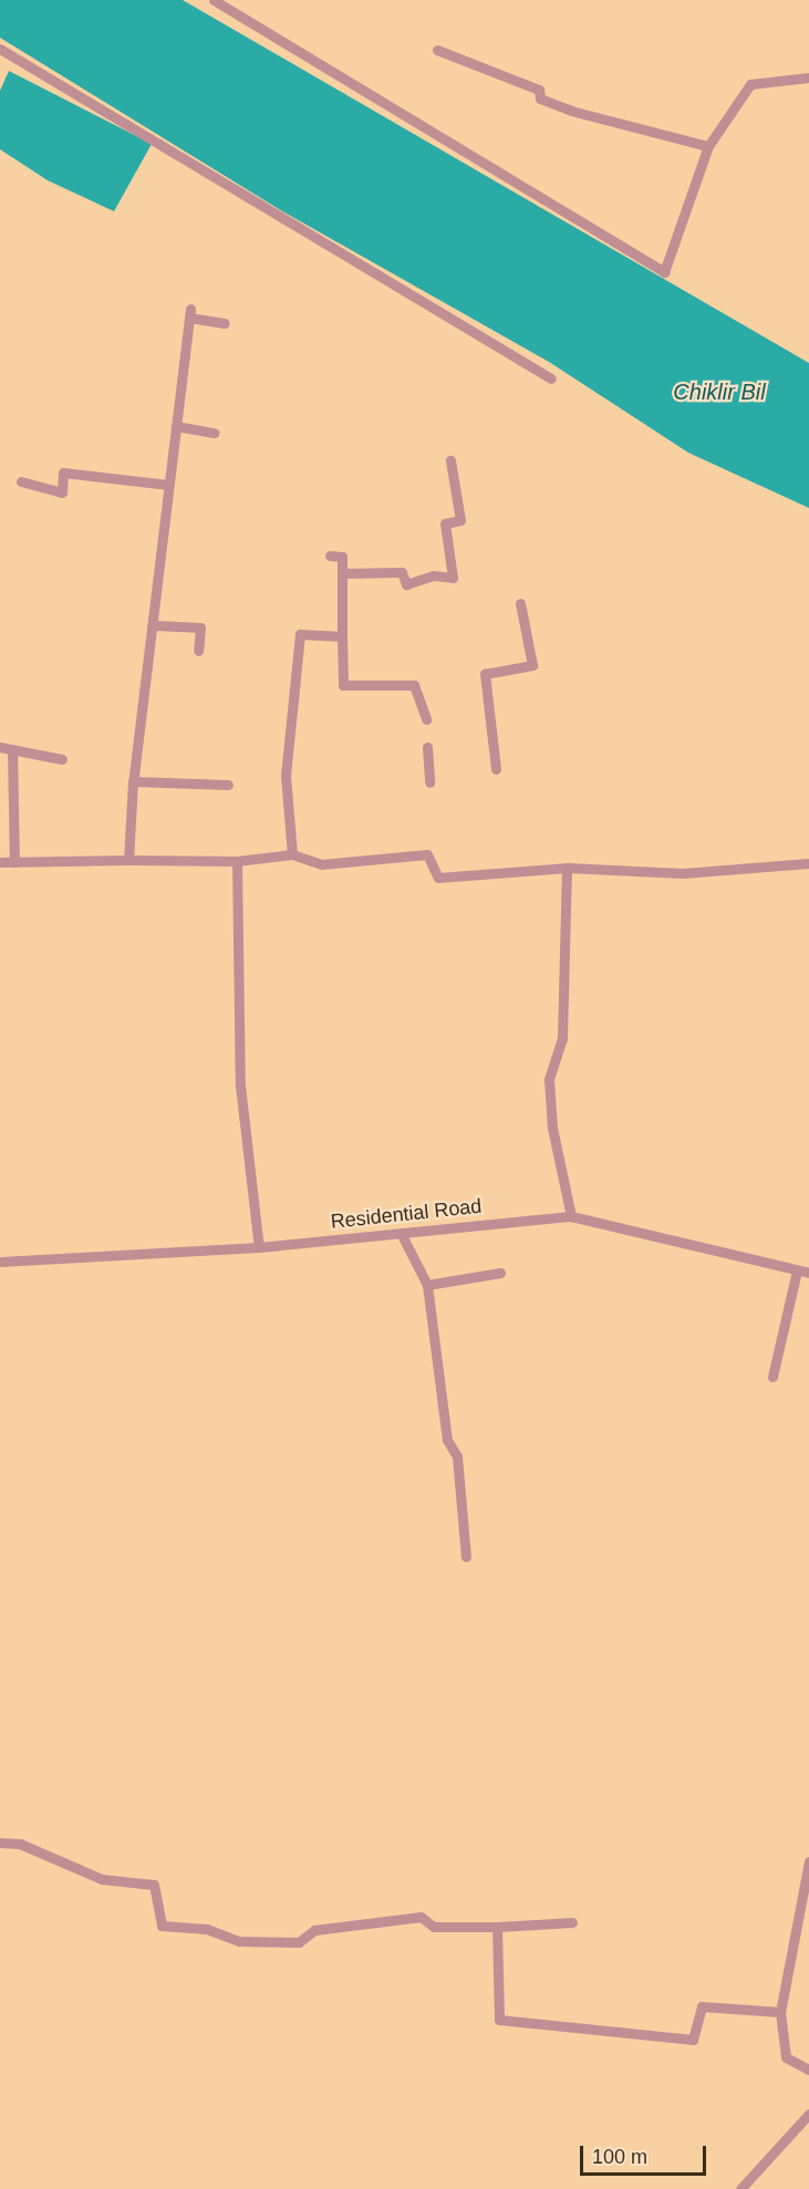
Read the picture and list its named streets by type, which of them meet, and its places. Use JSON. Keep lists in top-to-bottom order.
{
  "streets": {
    "street": ["Residential Road"]
  },
  "water": ["Chiklir Bil"],
  "scale_bar": "100 m"
}
